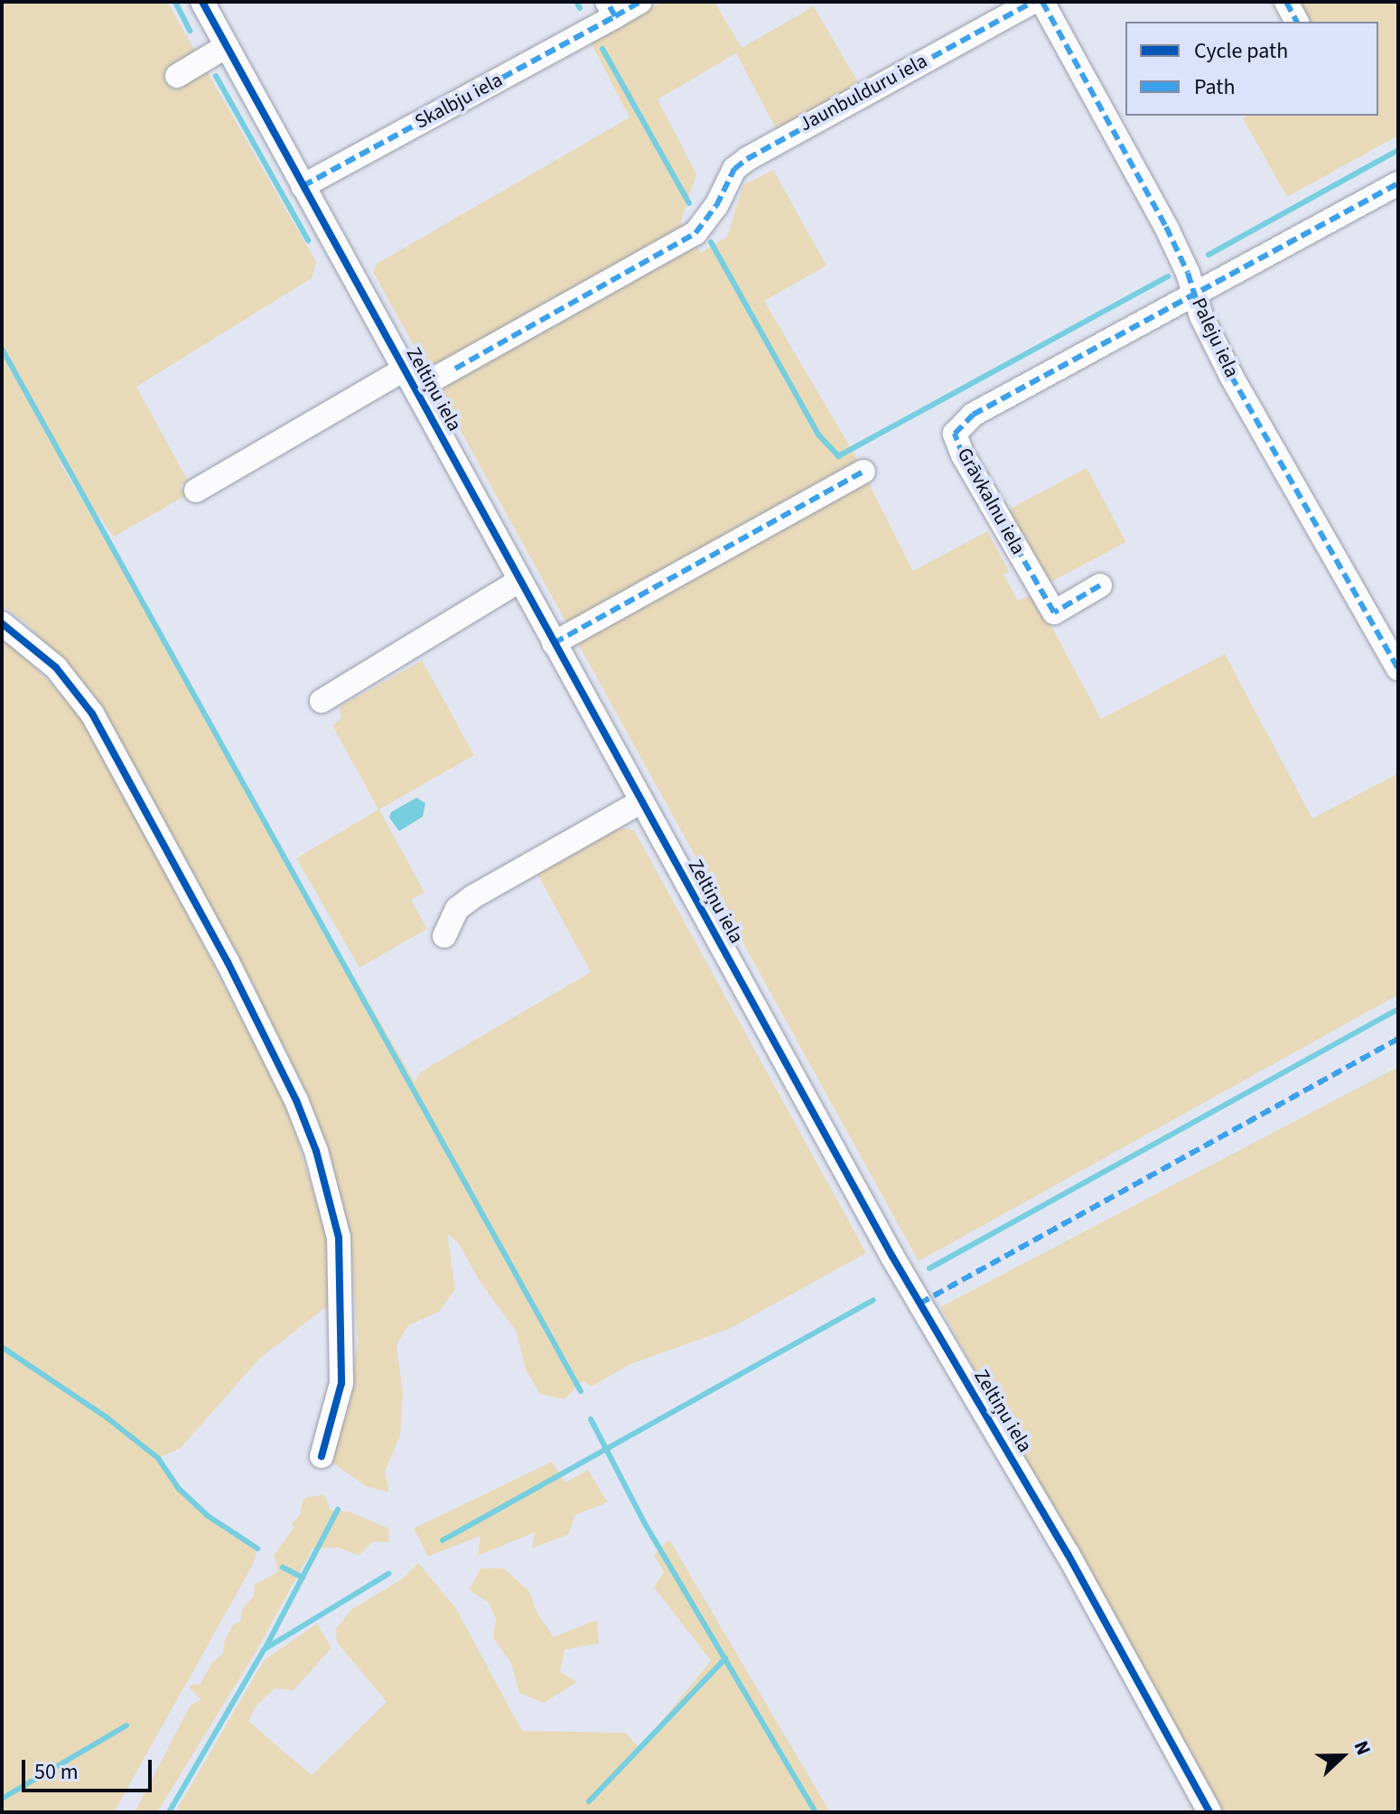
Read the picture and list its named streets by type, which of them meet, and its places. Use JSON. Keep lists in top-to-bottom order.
{
  "streets": {
    "street": [
      "Jaunbulduru iela",
      "Skalbju iela",
      "Paleju iela",
      "Zeltiņu iela",
      "Grāvkalnu iela"
    ]
  },
  "crossings": [
    ["Jaunbulduru iela", "Zeltiņu iela"],
    ["Skalbju iela", "Zeltiņu iela"],
    ["Paleju iela", "Grāvkalnu iela"]
  ],
  "legend": ["Cycle path", "Path"],
  "scale_bar": "50 m",
  "north": "right"
}
